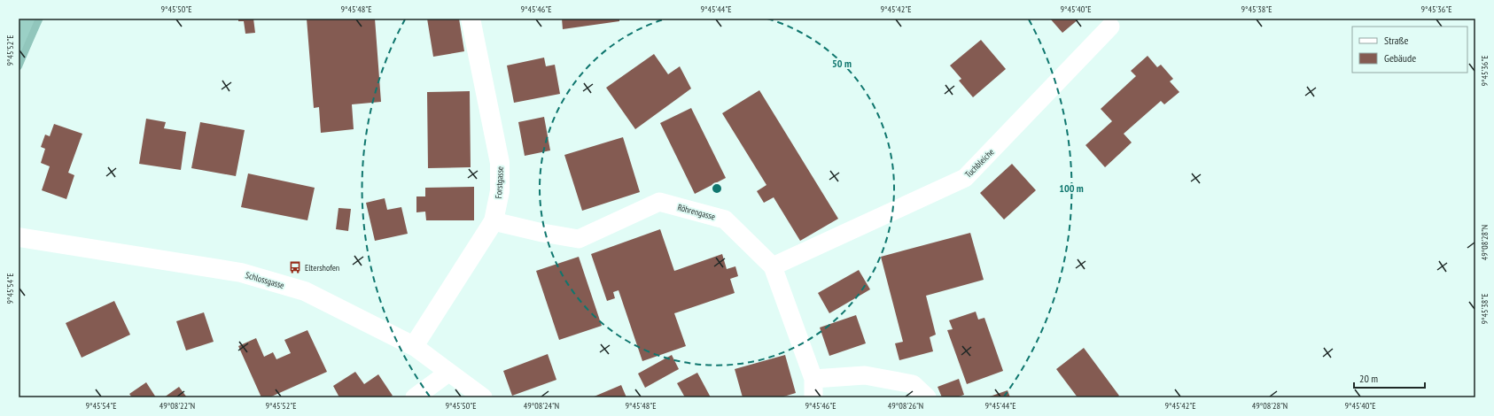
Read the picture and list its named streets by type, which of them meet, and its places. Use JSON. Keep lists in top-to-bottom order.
{
  "streets": {
    "street": [
      "Tuchbleiche",
      "Forstgasse",
      "Röhrengasse",
      "Schlossgasse"
    ]
  },
  "crossings": [
    ["Tuchbleiche", "Röhrengasse"],
    ["Forstgasse", "Röhrengasse"],
    ["Forstgasse", "Schlossgasse"]
  ],
  "places": {
    "bus stop": ["Eltershofen"]
  },
  "legend": ["Straße", "Gebäude"],
  "scale_bar": "20 m",
  "coordinates": [
    "9°45'50\"E",
    "9°45'48\"E",
    "9°45'46\"E",
    "9°45'44\"E",
    "9°45'42\"E",
    "9°45'40\"E",
    "9°45'38\"E",
    "9°45'36\"E",
    "9°45'52\"E",
    "49°08'28\"N",
    "9°45'54\"E",
    "49°08'22\"N",
    "49°08'24\"N",
    "49°08'26\"N"
  ],
  "rings": ["50 m", "100 m"]
}
